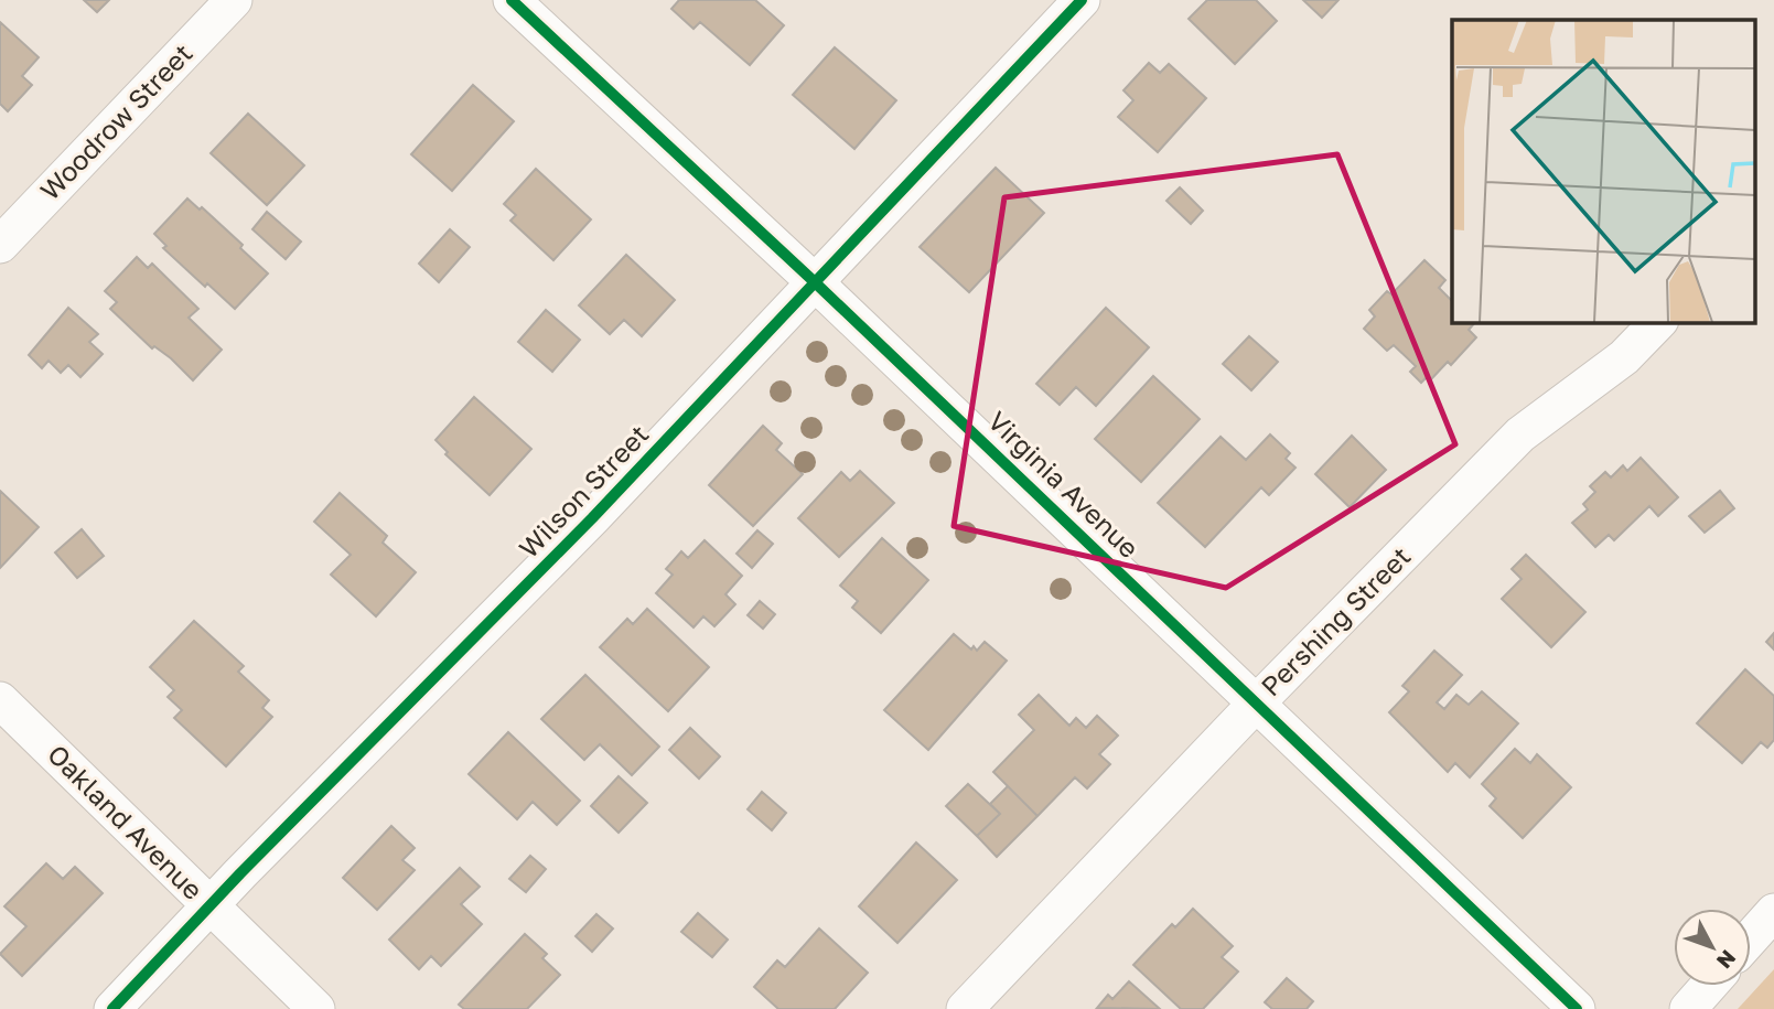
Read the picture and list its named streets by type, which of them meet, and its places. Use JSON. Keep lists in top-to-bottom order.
{
  "streets": {
    "street": [
      "Woodrow Street",
      "Virginia Avenue",
      "Wilson Street",
      "Pershing Street",
      "Oakland Avenue"
    ]
  },
  "crossings": [
    ["Virginia Avenue", "Wilson Street"],
    ["Virginia Avenue", "Pershing Street"],
    ["Wilson Street", "Oakland Avenue"]
  ],
  "north": "bottom right"
}
